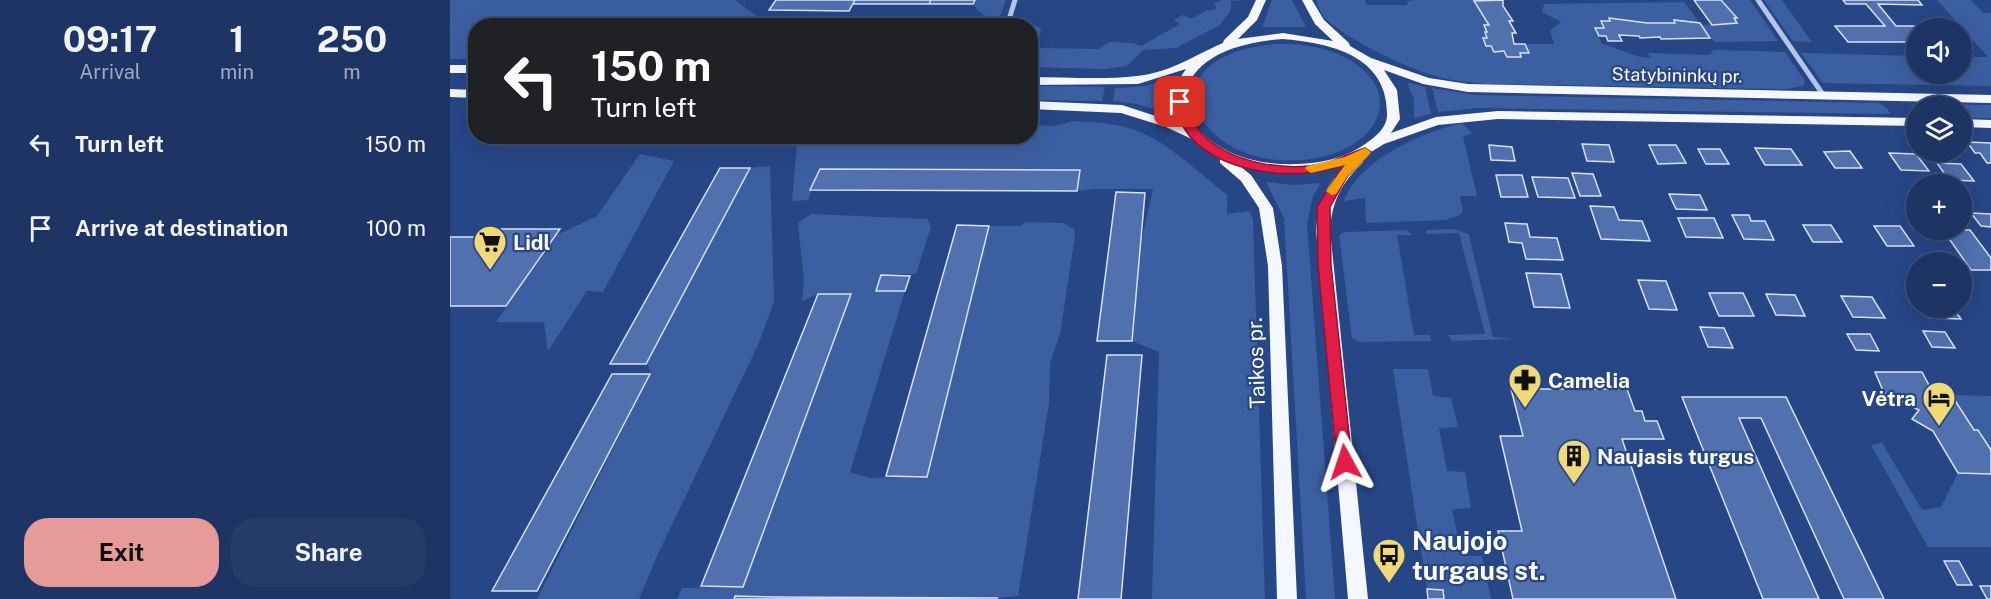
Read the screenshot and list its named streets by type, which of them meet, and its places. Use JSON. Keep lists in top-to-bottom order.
{
  "streets": {
    "main road": ["Statybininkų pr.", "Taikos pr."]
  },
  "crossings": [
    ["Statybininkų pr.", "Taikos pr."]
  ],
  "places": {
    "supermarket": ["Lidl"],
    "pharmacy": ["Camelia"],
    "hotel": ["Vėtra"],
    "building": ["Naujasis turgus"],
    "bus stop": ["Naujojo turgaus st."]
  },
  "page": {
    "eta": [
      "09:17",
      "Arrival",
      "1",
      "min",
      "250",
      "m"
    ],
    "map_buttons": ["+", "−"],
    "turn": ["150 m", "Turn left"],
    "list": [
      {
        "name": "Turn left",
        "value": "150 m"
      },
      {
        "name": "Arrive at destination",
        "value": "100 m"
      }
    ],
    "buttons": ["Exit", "Share"]
  }
}
